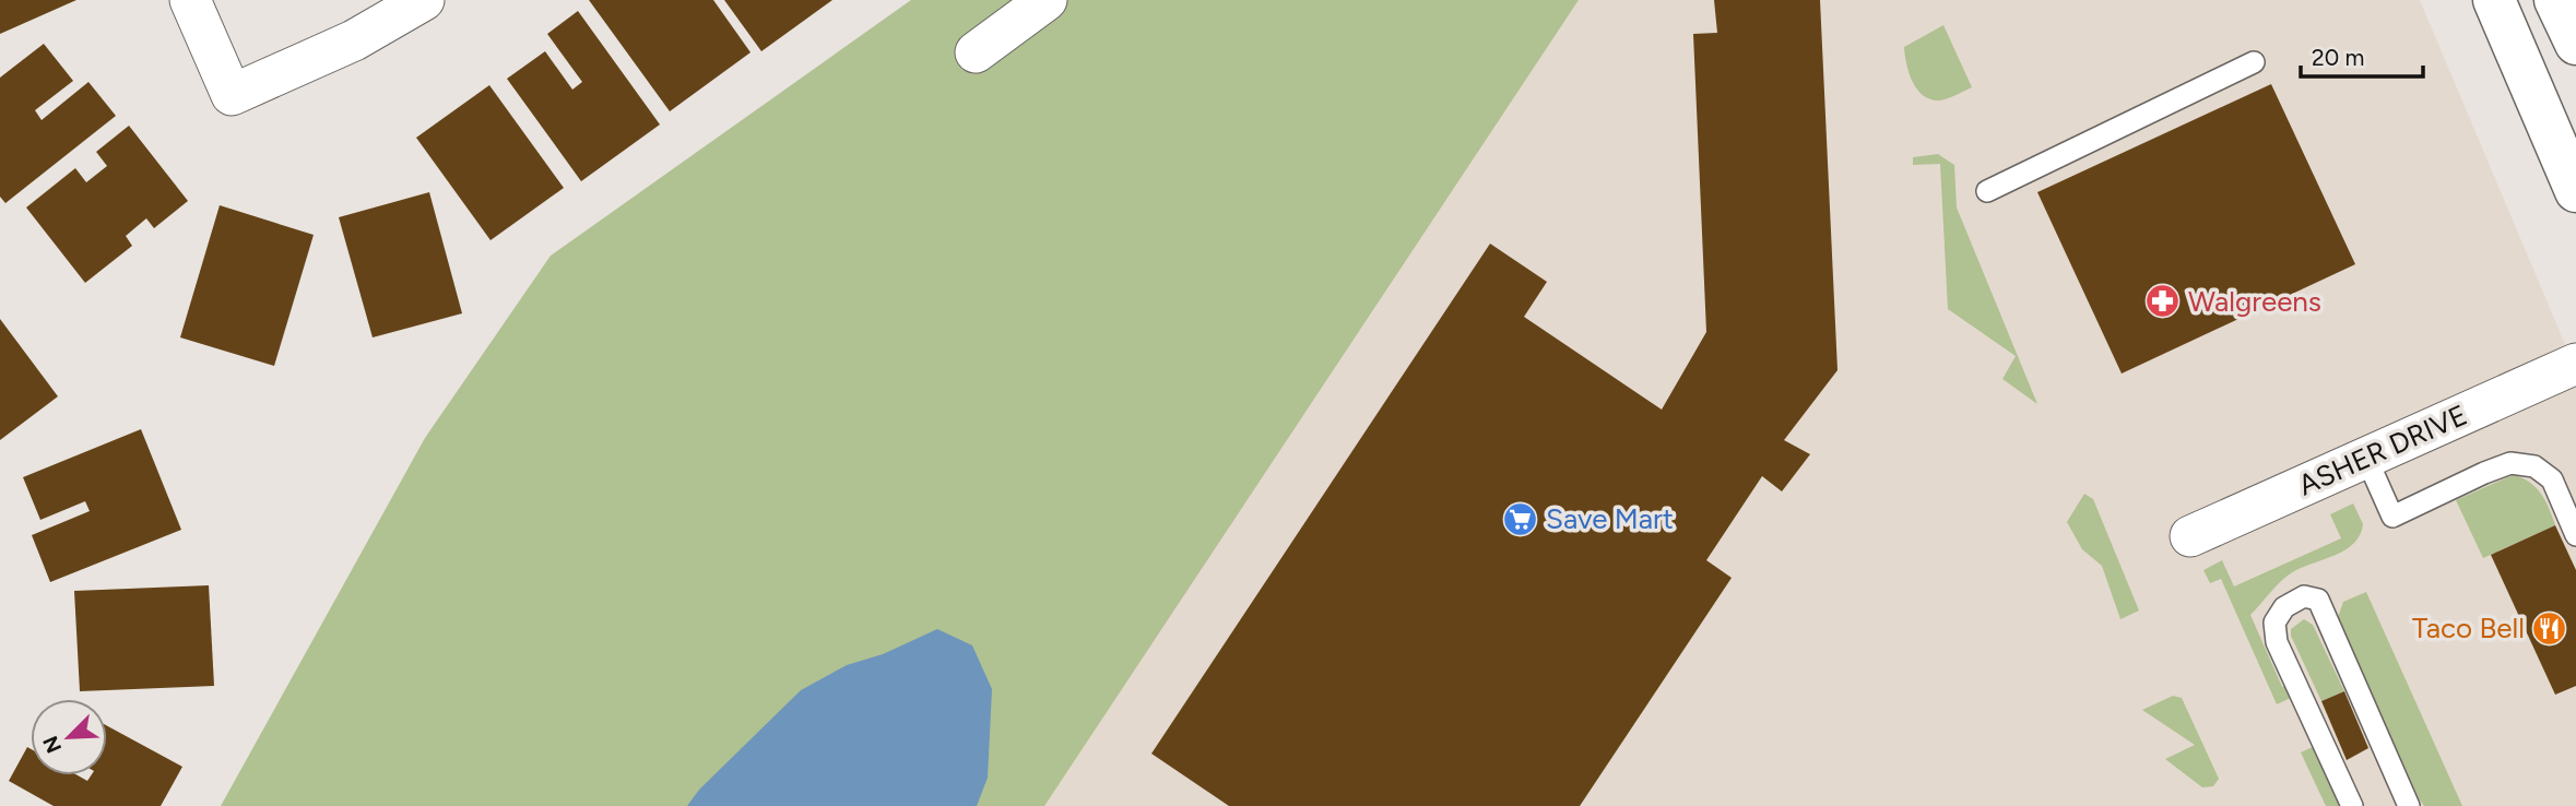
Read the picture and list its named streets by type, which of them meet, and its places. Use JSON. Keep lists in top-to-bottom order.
{
  "streets": {
    "street": ["ASHER DRIVE"]
  },
  "places": {
    "pharmacy": ["Walgreens"],
    "supermarket": ["Save Mart"],
    "restaurant": ["Taco Bell"]
  },
  "scale_bar": "20 m",
  "north": "bottom left"
}
